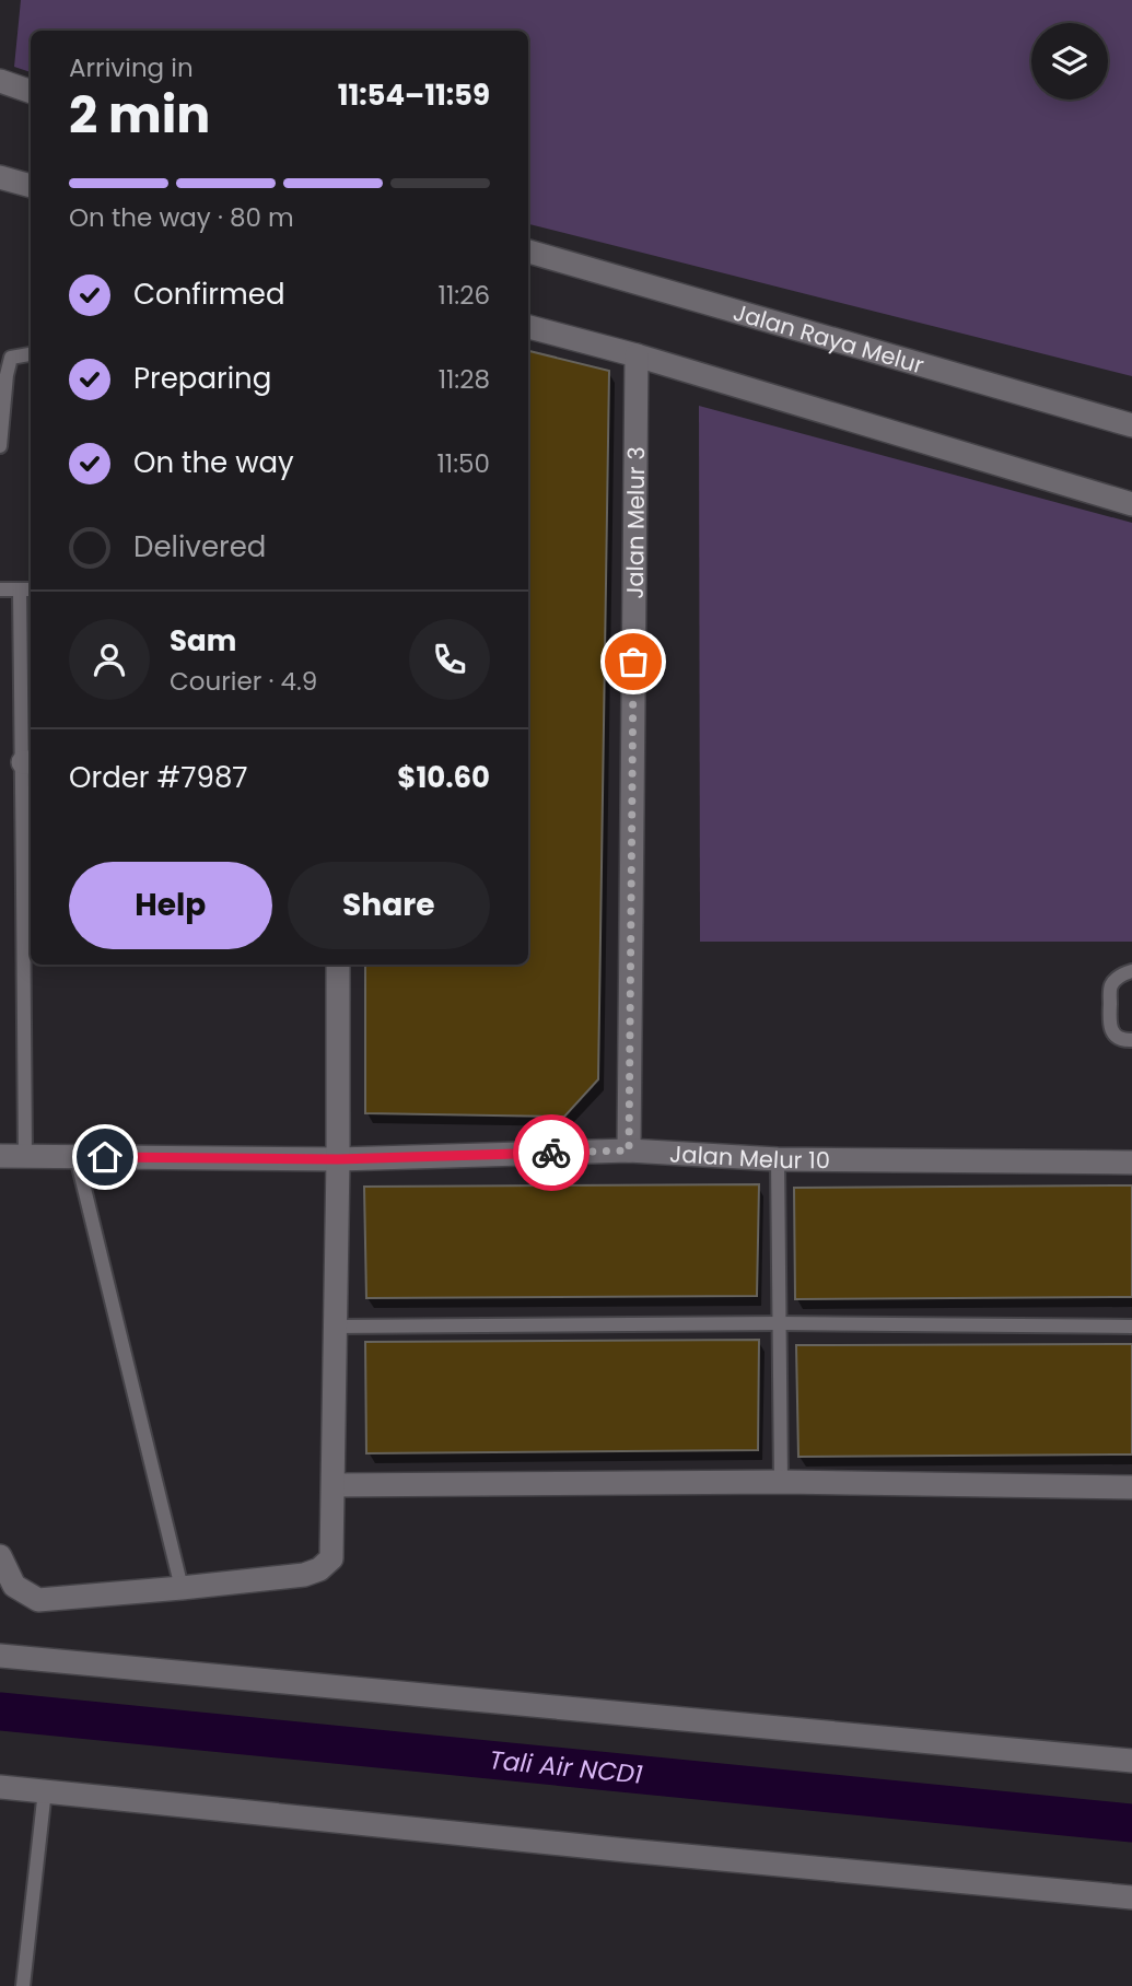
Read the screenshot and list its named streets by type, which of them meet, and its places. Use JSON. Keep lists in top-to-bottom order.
{
  "streets": {
    "street": ["Jalan Raya Melur", "Jalan Melur 3", "Jalan Melur 10"]
  },
  "crossings": [
    ["Jalan Melur 3", "Jalan Melur 10"]
  ],
  "water": ["Tali Air NCD1"],
  "page": {
    "heading": ["2 min", "Arriving in", "11:54–11:59"],
    "panel": [
      "Sam",
      "Courier · 4.9",
      "Order #7987",
      "$10.60"
    ],
    "bar": "On the way · 80 m",
    "list": [
      ["Confirmed", "11:26"],
      ["Preparing", "11:28"],
      ["On the way", "11:50"],
      "Delivered"
    ],
    "buttons": ["Help", "Share"]
  }
}
